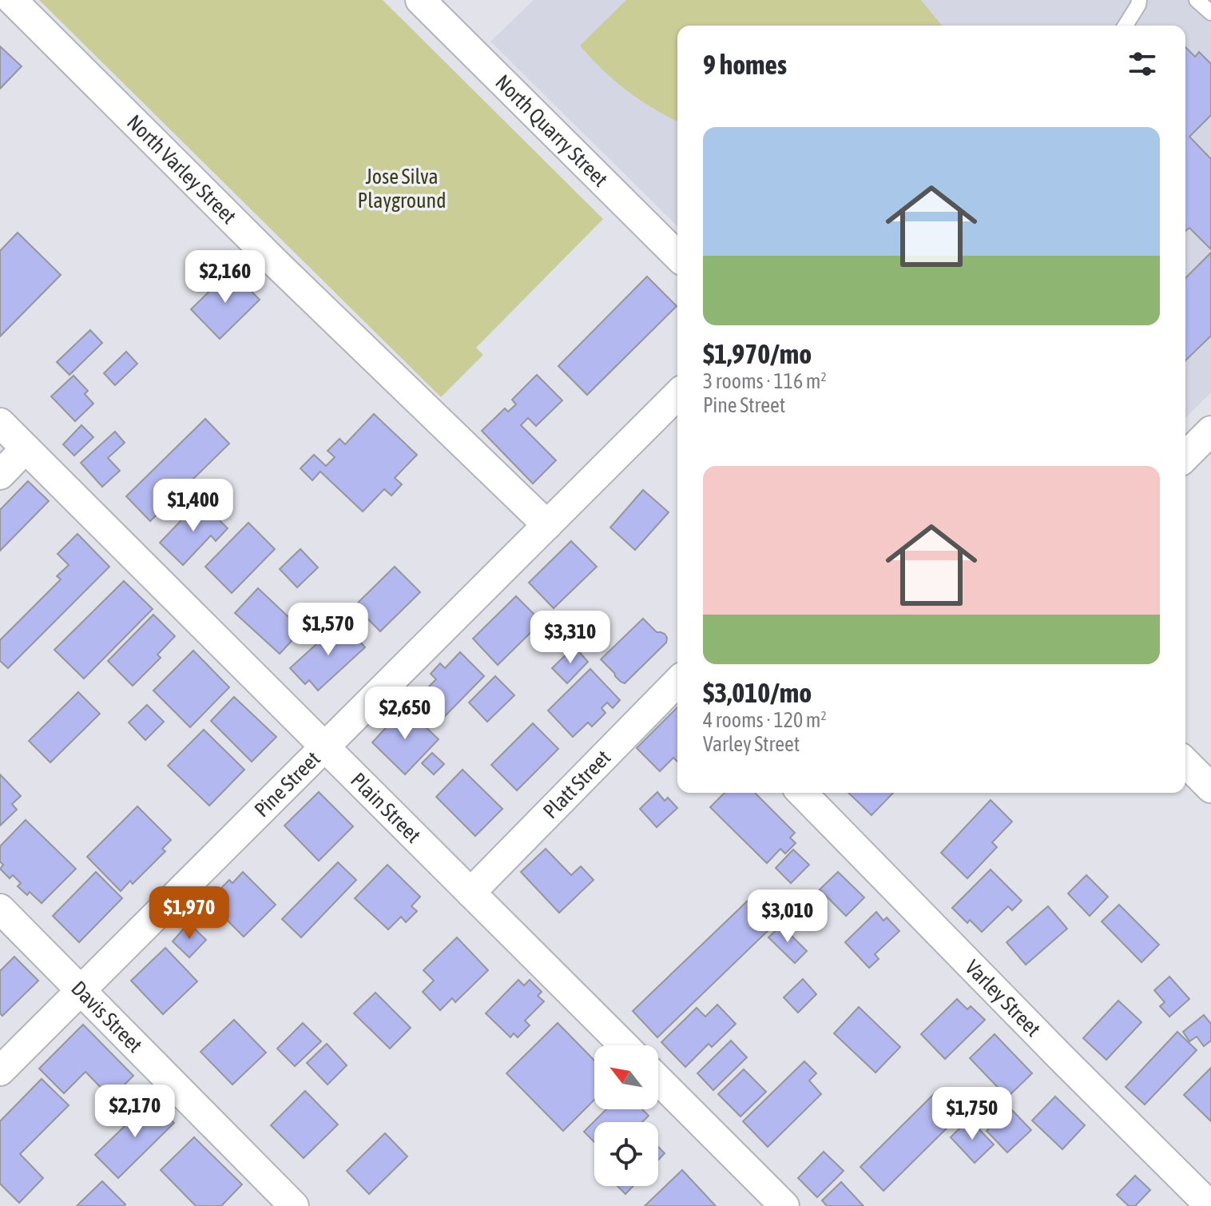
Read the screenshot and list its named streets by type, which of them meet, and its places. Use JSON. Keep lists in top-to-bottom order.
{
  "streets": {
    "street": [
      "North Quarry Street",
      "North Varley Street",
      "Pine Street",
      "Platt Street",
      "Plain Street",
      "Varley Street",
      "Davis Street"
    ]
  },
  "crossings": [
    ["North Varley Street", "Pine Street"],
    ["Pine Street", "Plain Street"],
    ["Pine Street", "Davis Street"],
    ["Platt Street", "Plain Street"]
  ],
  "parks": ["Jose Silva Playground"],
  "north": "top left",
  "page": {
    "heading": "9 homes",
    "list": [
      {
        "name": "$1,970/mo",
        "note": "3 rooms · 116 m² · Pine Street"
      },
      {
        "name": "$3,010/mo",
        "note": "4 rooms · 120 m² · Varley Street"
      }
    ],
    "price": [
      "$2,160",
      "$1,400",
      "$1,570",
      "$3,310",
      "$2,650",
      "$1,970",
      "$3,010",
      "$2,170",
      "$1,750"
    ]
  }
}
